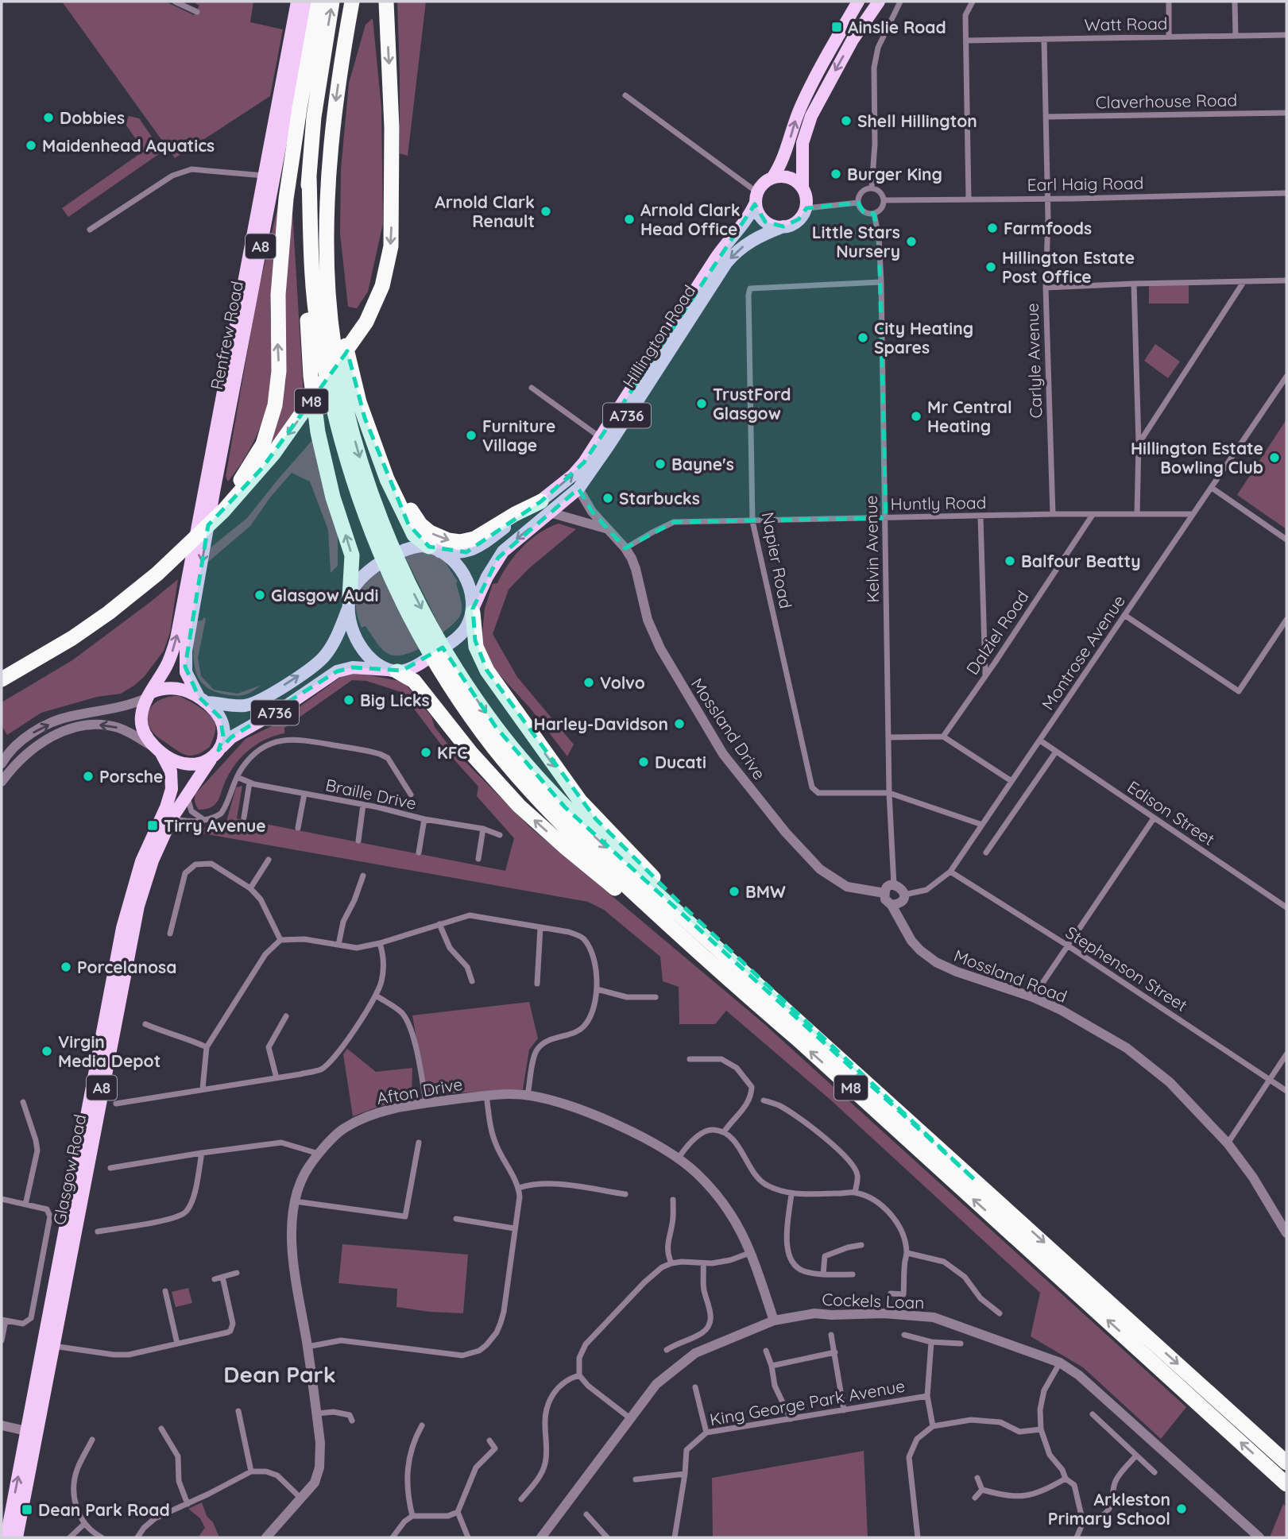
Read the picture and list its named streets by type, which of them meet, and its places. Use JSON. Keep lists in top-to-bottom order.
{
  "streets": {
    "highway": ["M8"],
    "main road": [
      "A8",
      "Renfrew Road",
      "Hillington Road",
      "A736",
      "Glasgow Road"
    ],
    "street": [
      "Watt Road",
      "Claverhouse Road",
      "Earl Haig Road",
      "Carlyle Avenue",
      "Huntly Road",
      "Kelvin Avenue",
      "Napier Road",
      "Dalziel Road",
      "Montrose Avenue",
      "Mossland Drive",
      "Braille Drive",
      "Edison Street",
      "Stephenson Street",
      "Mossland Road",
      "Afton Drive",
      "Cockels Loan",
      "King George Park Avenue"
    ]
  },
  "crossings": [
    ["Watt Road", "Carlyle Avenue"],
    ["Claverhouse Road", "Carlyle Avenue"],
    ["Earl Haig Road", "Carlyle Avenue"],
    ["Earl Haig Road", "Kelvin Avenue"],
    ["A8", "Renfrew Road"],
    ["A8", "A736"],
    ["A8", "Glasgow Road"],
    ["Hillington Road", "M8"],
    ["Hillington Road", "A736"],
    ["Hillington Road", "Mossland Drive"],
    ["Carlyle Avenue", "Huntly Road"],
    ["M8", "A736"],
    ["M8", "Mossland Drive"],
    ["A736", "Glasgow Road"],
    ["Huntly Road", "Kelvin Avenue"],
    ["Huntly Road", "Napier Road"],
    ["Huntly Road", "Dalziel Road"],
    ["Huntly Road", "Montrose Avenue"],
    ["Huntly Road", "Mossland Drive"],
    ["Kelvin Avenue", "Napier Road"],
    ["Kelvin Avenue", "Montrose Avenue"],
    ["Kelvin Avenue", "Mossland Drive"],
    ["Kelvin Avenue", "Mossland Road"],
    ["Napier Road", "Montrose Avenue"],
    ["Montrose Avenue", "Mossland Drive"],
    ["Montrose Avenue", "Edison Street"],
    ["Montrose Avenue", "Stephenson Street"],
    ["Montrose Avenue", "Mossland Road"],
    ["Mossland Drive", "Mossland Road"],
    ["Afton Drive", "Cockels Loan"]
  ],
  "districts": ["Dean Park"],
  "places": {
    "transit": ["Ainslie Road", "Tirry Avenue", "Dean Park Road"],
    "other": [
      "Dobbies",
      "Shell Hillington",
      "Maidenhead Aquatics",
      "Burger King",
      "Arnold Clark Renault",
      "Arnold Clark Head Office",
      "Farmfoods",
      "Little Stars Nursery",
      "Hillington Estate Post Office",
      "City Heating Spares",
      "TrustFord Glasgow",
      "Mr Central Heating",
      "Furniture Village",
      "Hillington Estate Bowling Club",
      "Bayne's",
      "Starbucks",
      "Balfour Beatty",
      "Glasgow Audi",
      "Volvo",
      "Big Licks",
      "Harley-Davidson",
      "KFC",
      "Ducati",
      "Porsche",
      "BMW",
      "Porcelanosa",
      "Virgin Media Depot",
      "Arkleston Primary School"
    ]
  }
}
